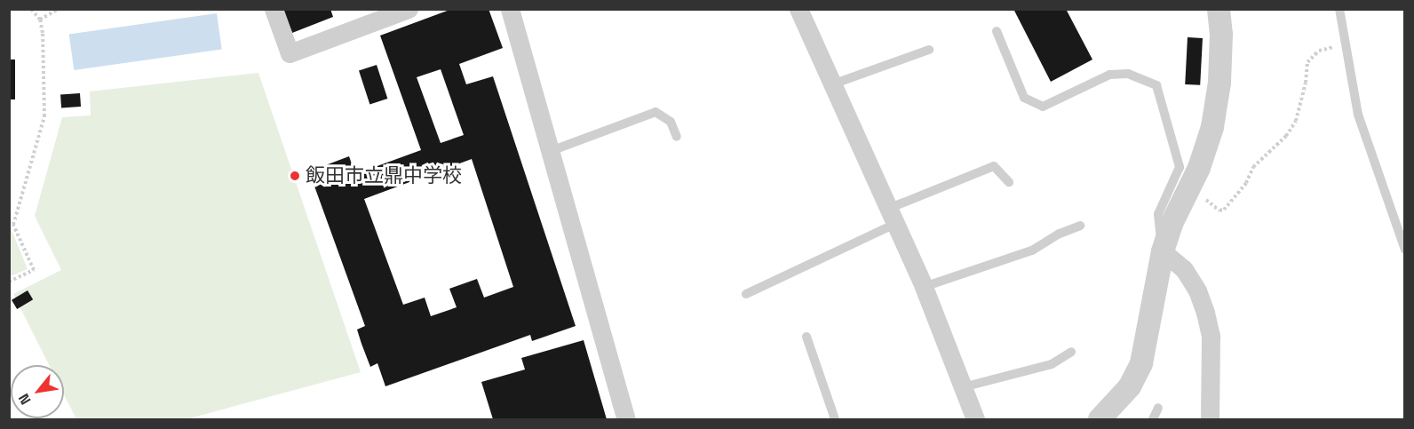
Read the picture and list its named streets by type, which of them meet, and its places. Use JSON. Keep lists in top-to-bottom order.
{
  "places": ["飯田市立鼎中学校"],
  "north": "bottom left"
}
